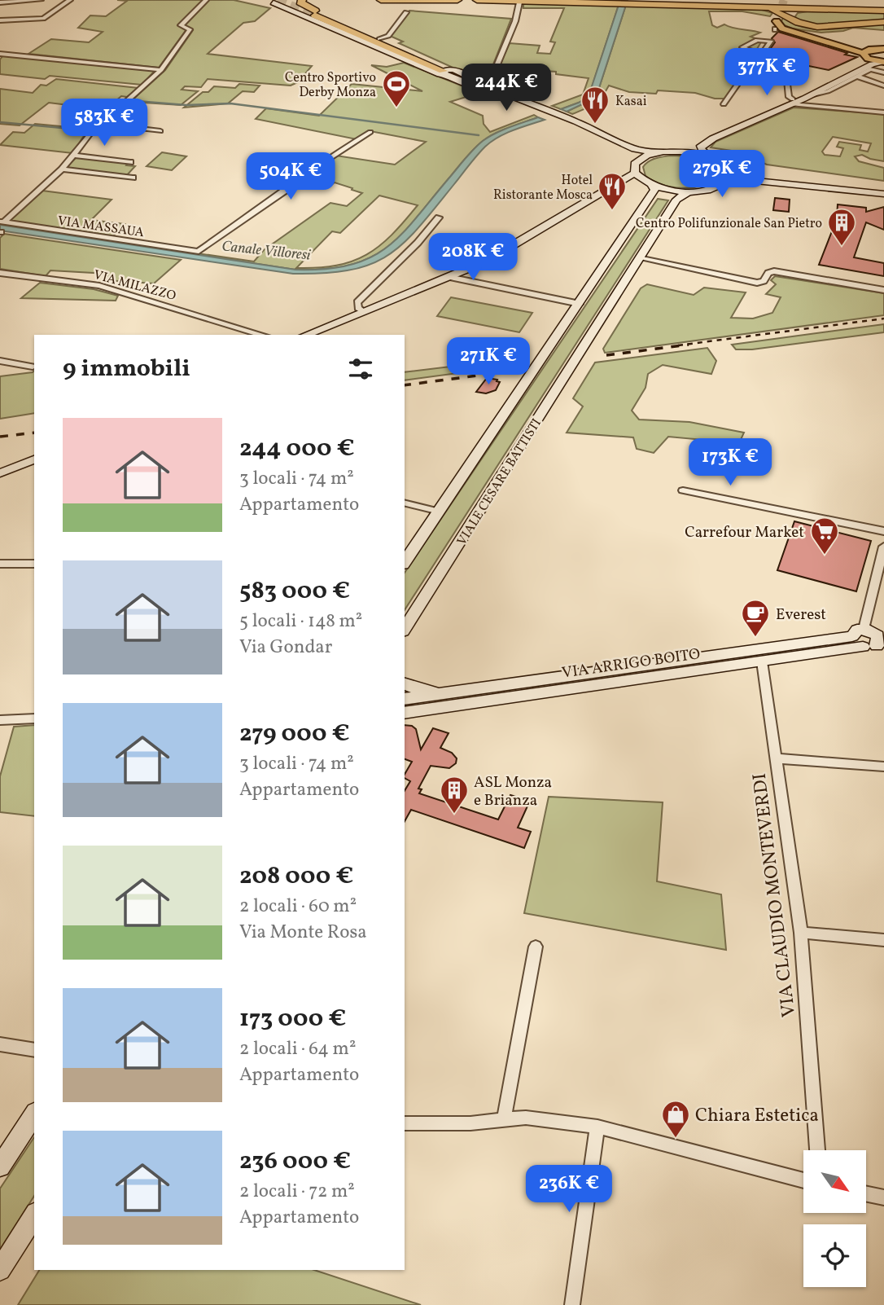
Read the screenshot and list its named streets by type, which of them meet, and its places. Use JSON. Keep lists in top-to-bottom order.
{
  "streets": {
    "main road": ["VIALE CESARE BATTISTI", "VIA ARRIGO BOITO"],
    "street": ["VIA MASSAUA", "VIA MILAZZO", "VIA CLAUDIO MONTEVERDI"]
  },
  "crossings": [
    ["VIA ARRIGO BOITO", "VIA CLAUDIO MONTEVERDI"]
  ],
  "water": ["Canale Villoresi"],
  "places": {
    "sports": ["Centro Sportivo Derby Monza"],
    "restaurant": ["Kasai", "Hotel Ristorante Mosca"],
    "building": ["Centro Polifunzionale San Pietro", "ASL Monza e Brianza"],
    "supermarket": ["Carrefour Market"],
    "cafe": ["Everest"],
    "shop": ["Chiara Estetica"]
  },
  "north": "bottom right",
  "page": {
    "price": [
      "377K €",
      "244K €",
      "583K €",
      "279K €",
      "504K €",
      "208K €",
      "271K €",
      "173K €",
      "236K €"
    ],
    "heading": "9 immobili",
    "list": [
      {
        "name": "244 000 €",
        "note": "3 locali · 74 m² · Appartamento"
      },
      {
        "name": "583 000 €",
        "note": "5 locali · 148 m² · Via Gondar"
      },
      {
        "name": "279 000 €",
        "note": "3 locali · 74 m² · Appartamento"
      },
      {
        "name": "208 000 €",
        "note": "2 locali · 60 m² · Via Monte Rosa"
      },
      {
        "name": "173 000 €",
        "note": "2 locali · 64 m² · Appartamento"
      },
      {
        "name": "236 000 €",
        "note": "2 locali · 72 m² · Appartamento"
      }
    ]
  }
}
